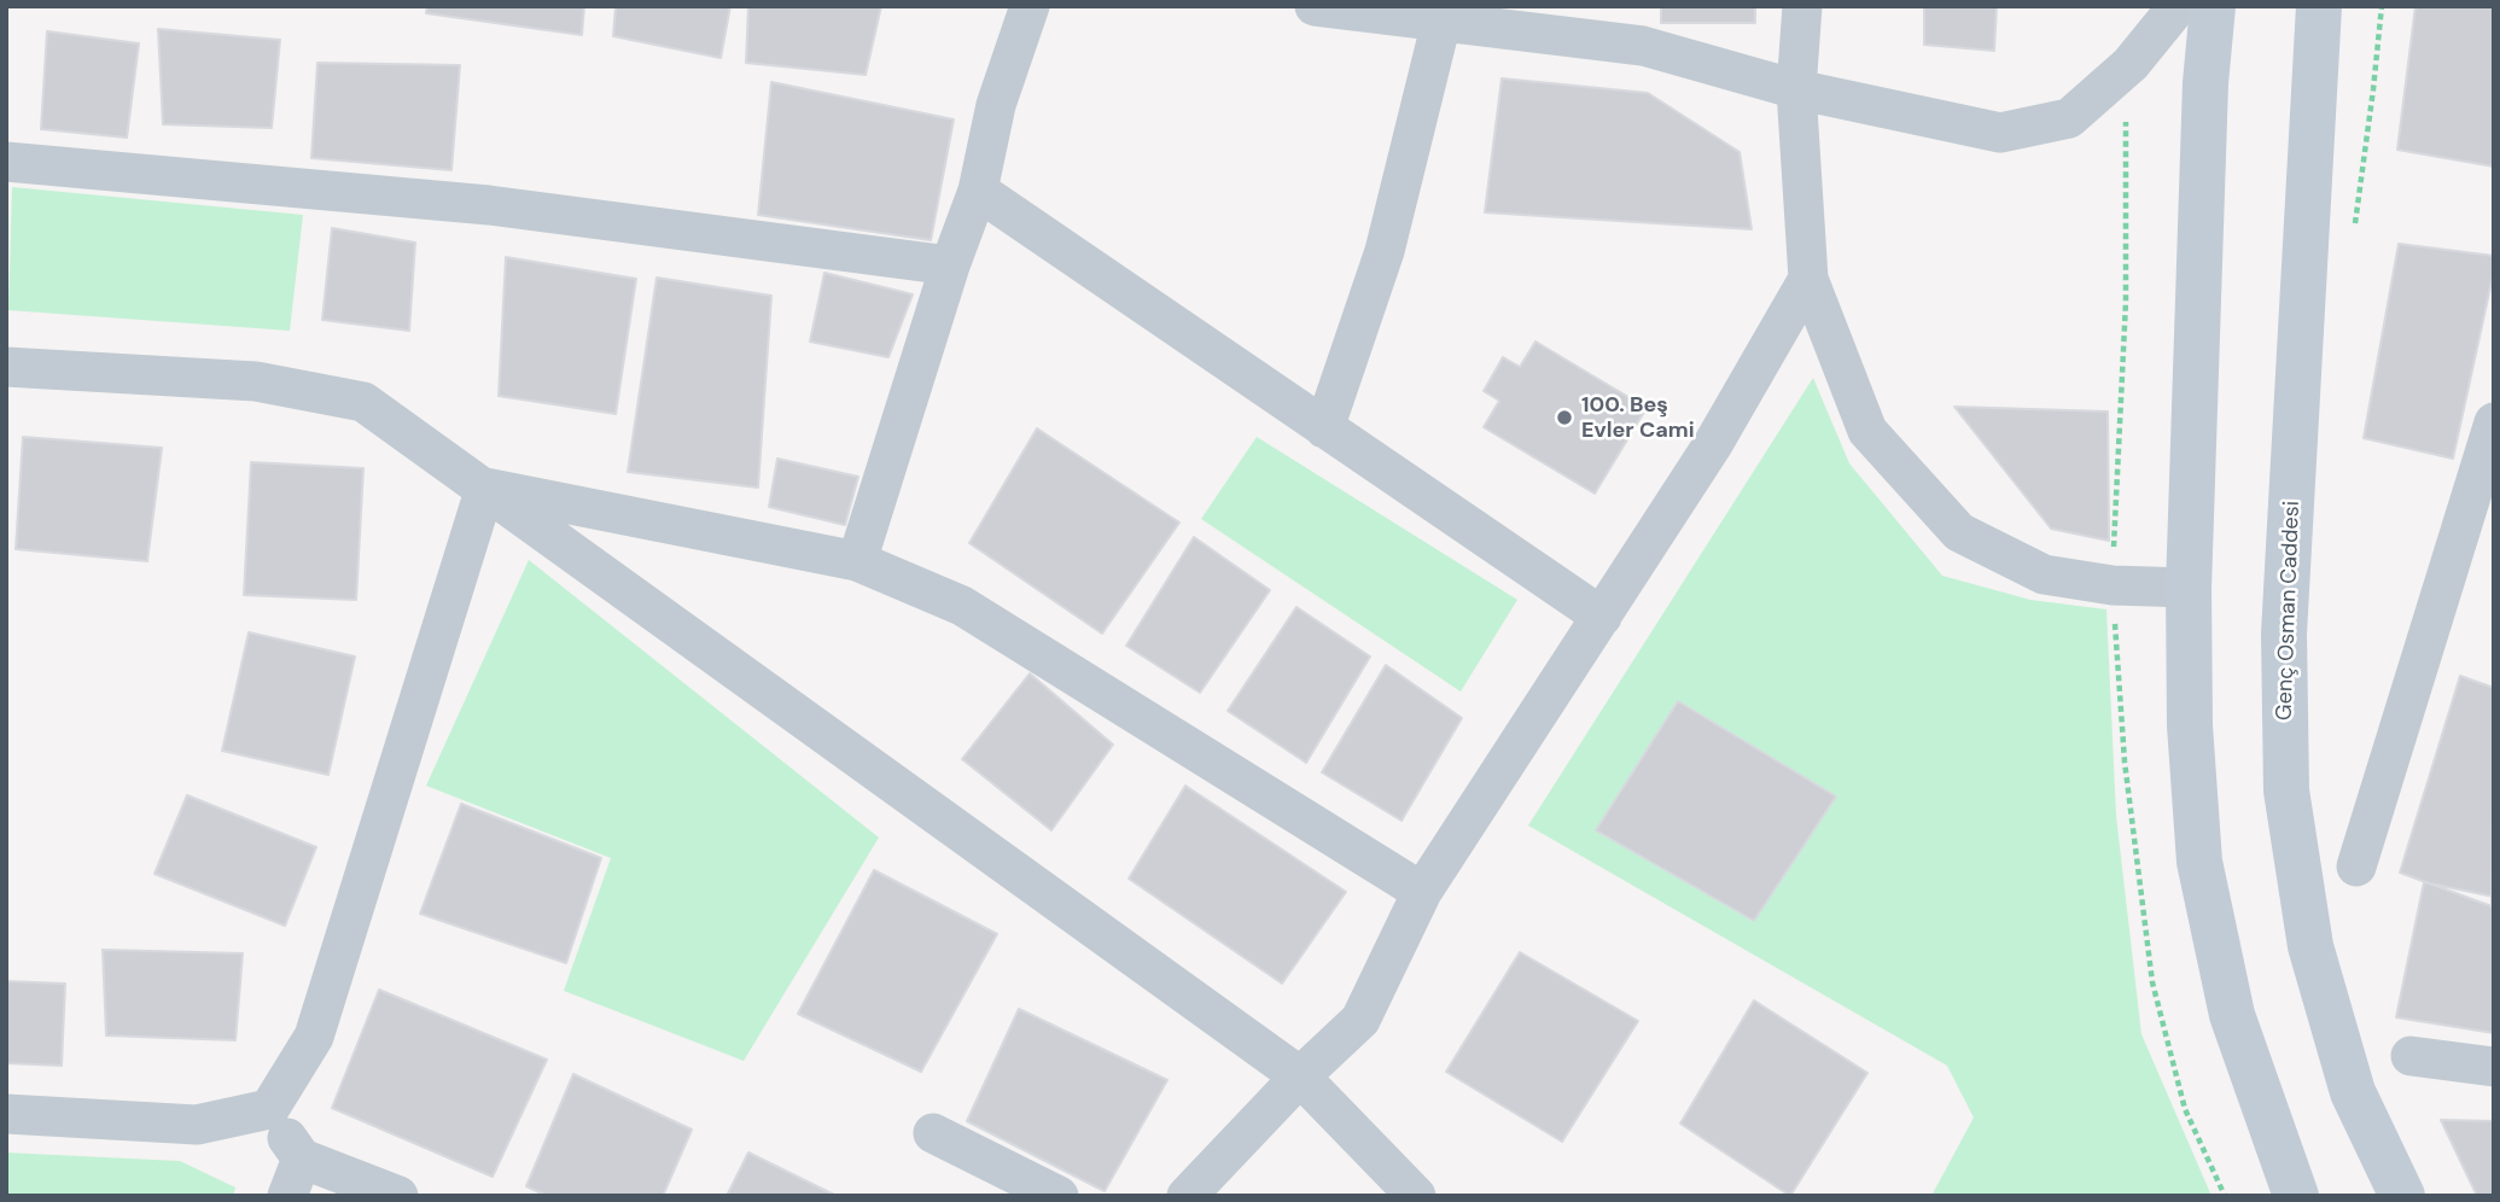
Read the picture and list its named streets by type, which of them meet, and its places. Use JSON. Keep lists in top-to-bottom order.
{
  "streets": {
    "main road": ["Genç Osman Caddesi"]
  },
  "places": ["100. Beş Evler Cami"]
}
